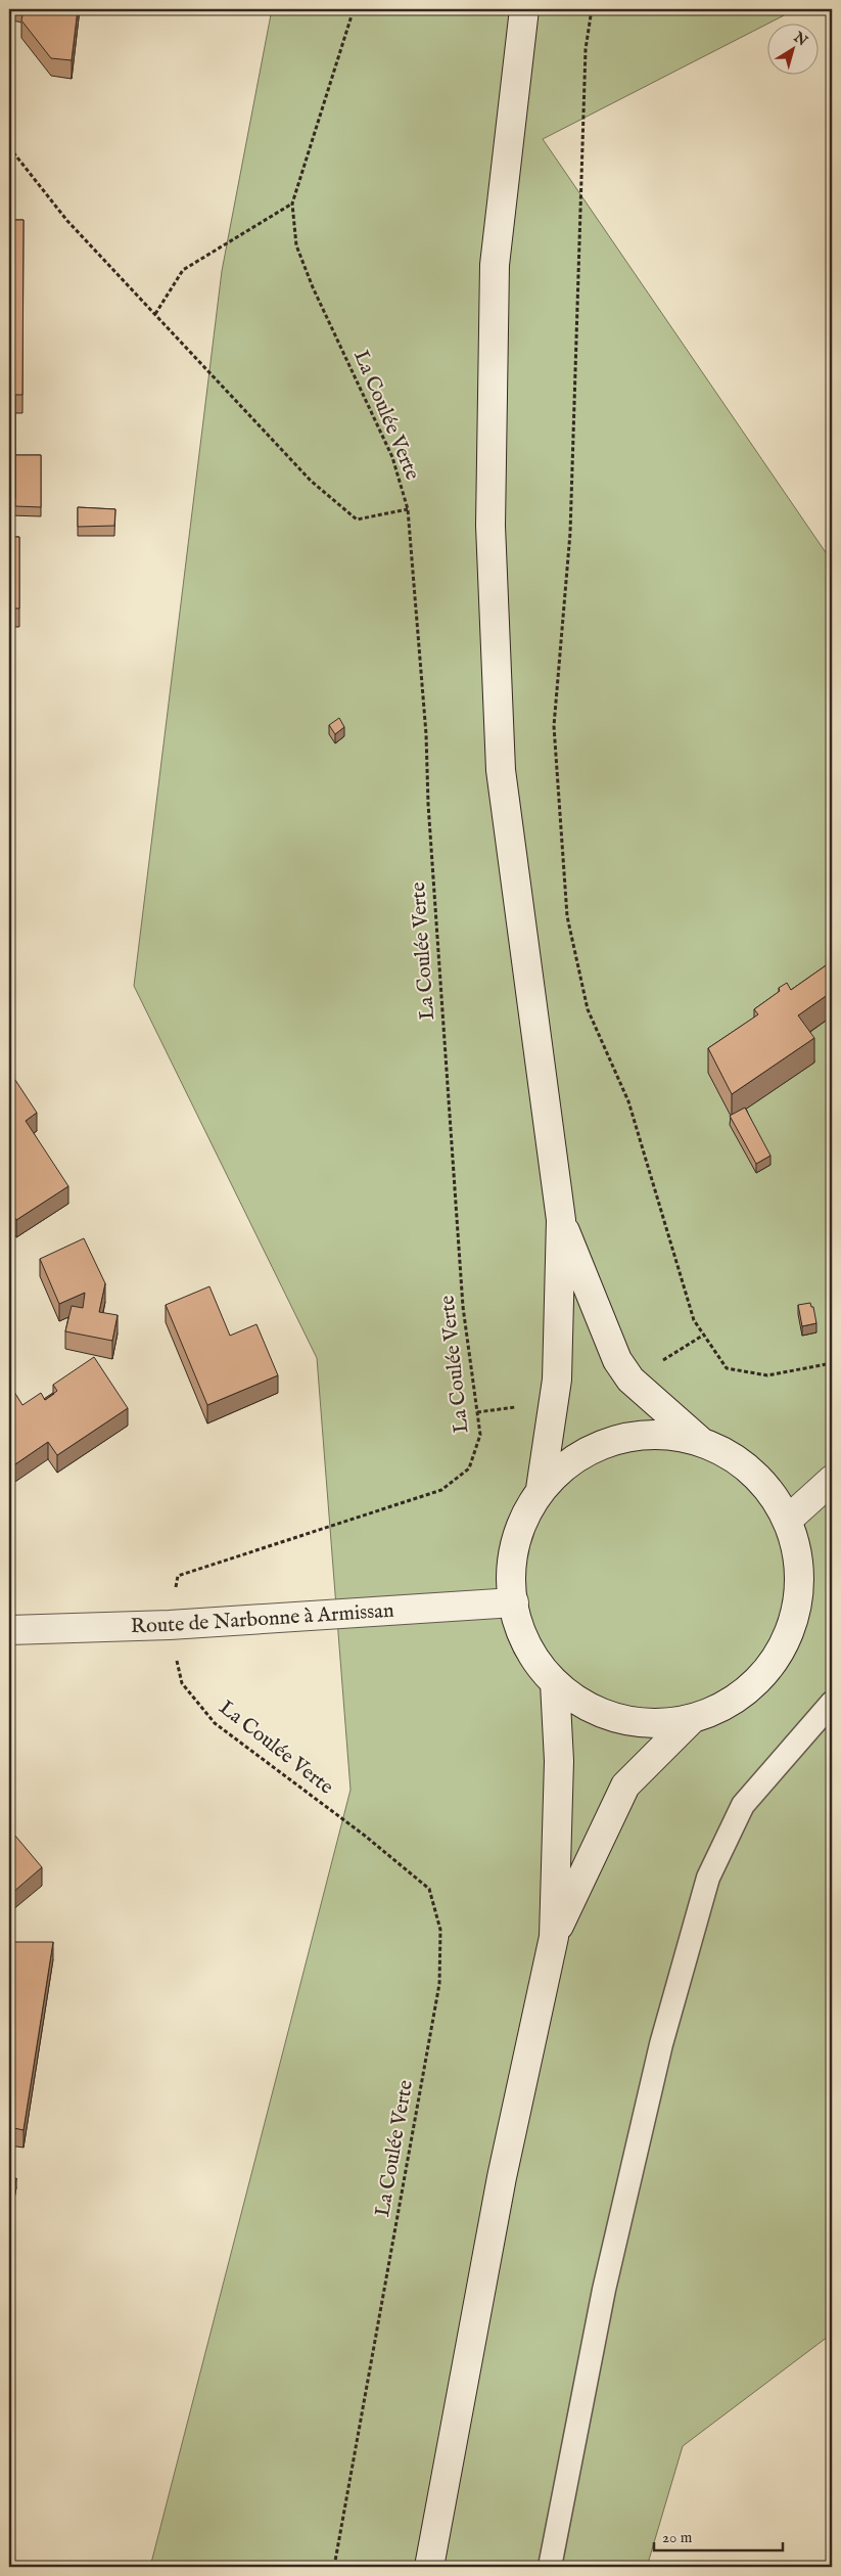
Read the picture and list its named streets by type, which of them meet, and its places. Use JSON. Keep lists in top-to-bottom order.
{
  "streets": {
    "main road": ["Route de Narbonne à Armissan"],
    "path": ["La Coulée Verte"]
  },
  "crossings": [
    ["La Coulée Verte", "Route de Narbonne à Armissan"]
  ],
  "scale_bar": "20 m",
  "north": "top right"
}
